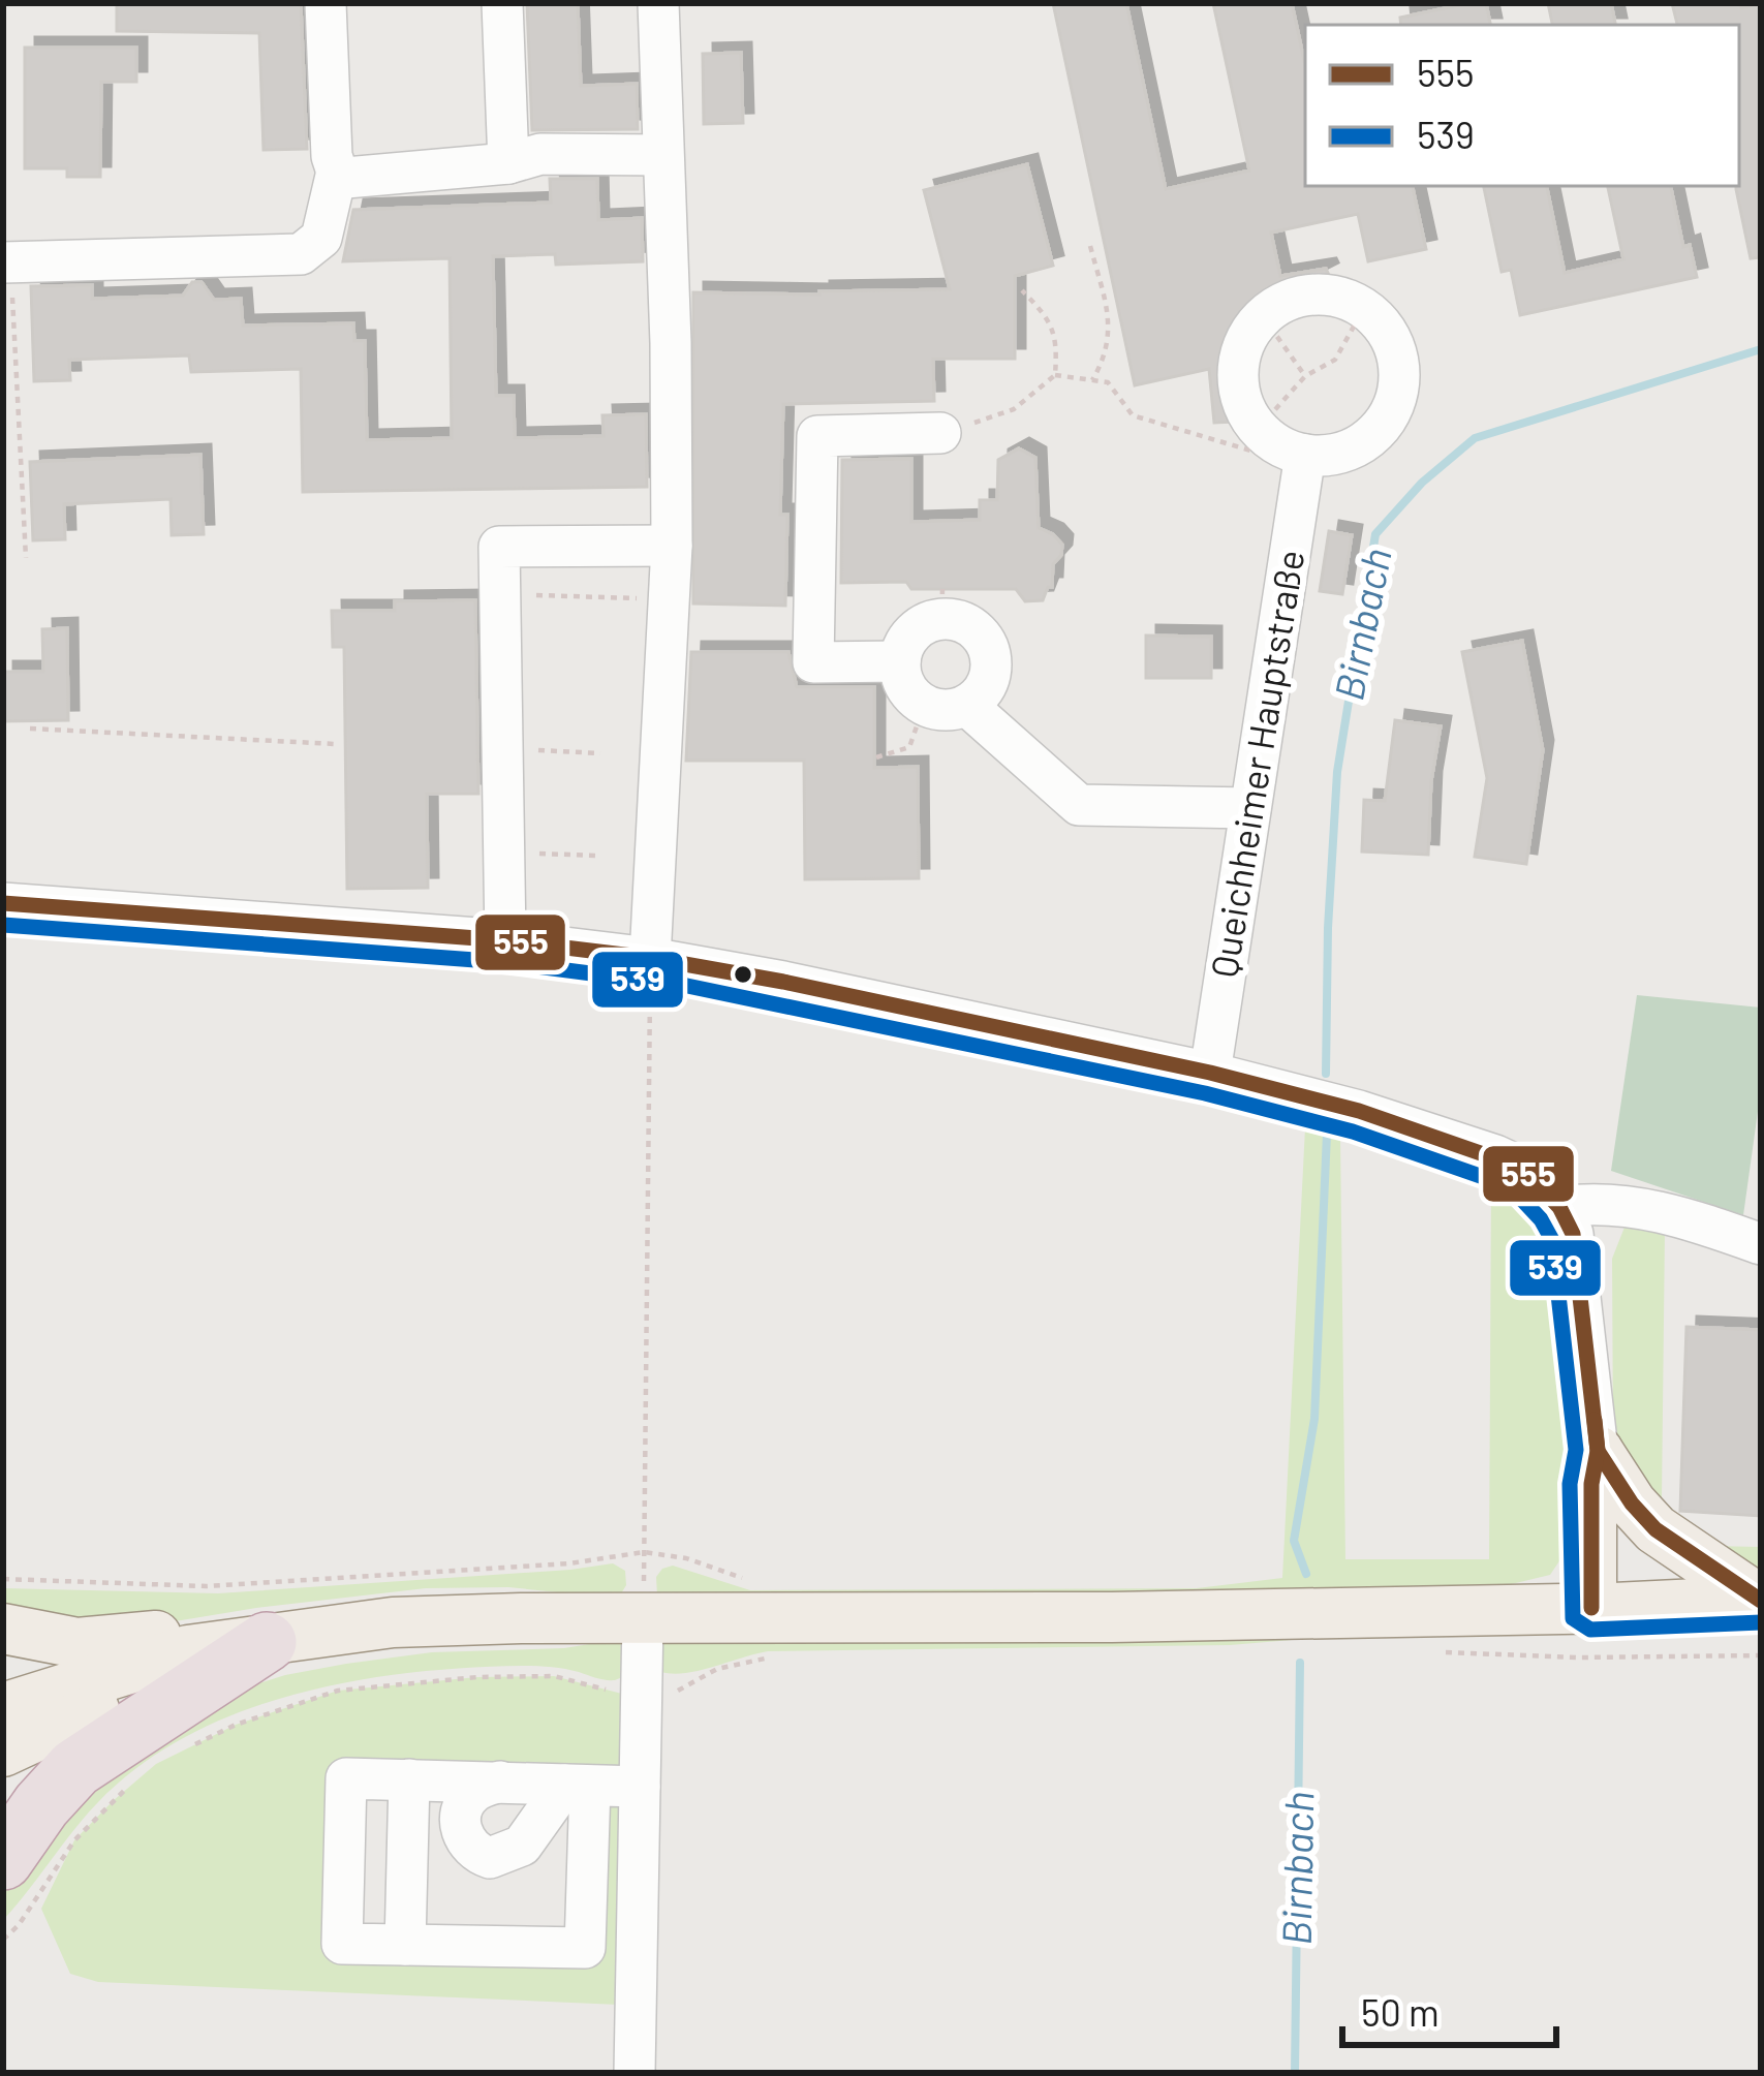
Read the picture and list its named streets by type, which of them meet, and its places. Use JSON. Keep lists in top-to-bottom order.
{
  "streets": {
    "street": ["Queichheimer Hauptstraße"]
  },
  "water": ["Birnbach"],
  "lines": ["transit line 555", "transit line 539"],
  "legend": ["555", "539"],
  "scale_bar": "50 m"
}
